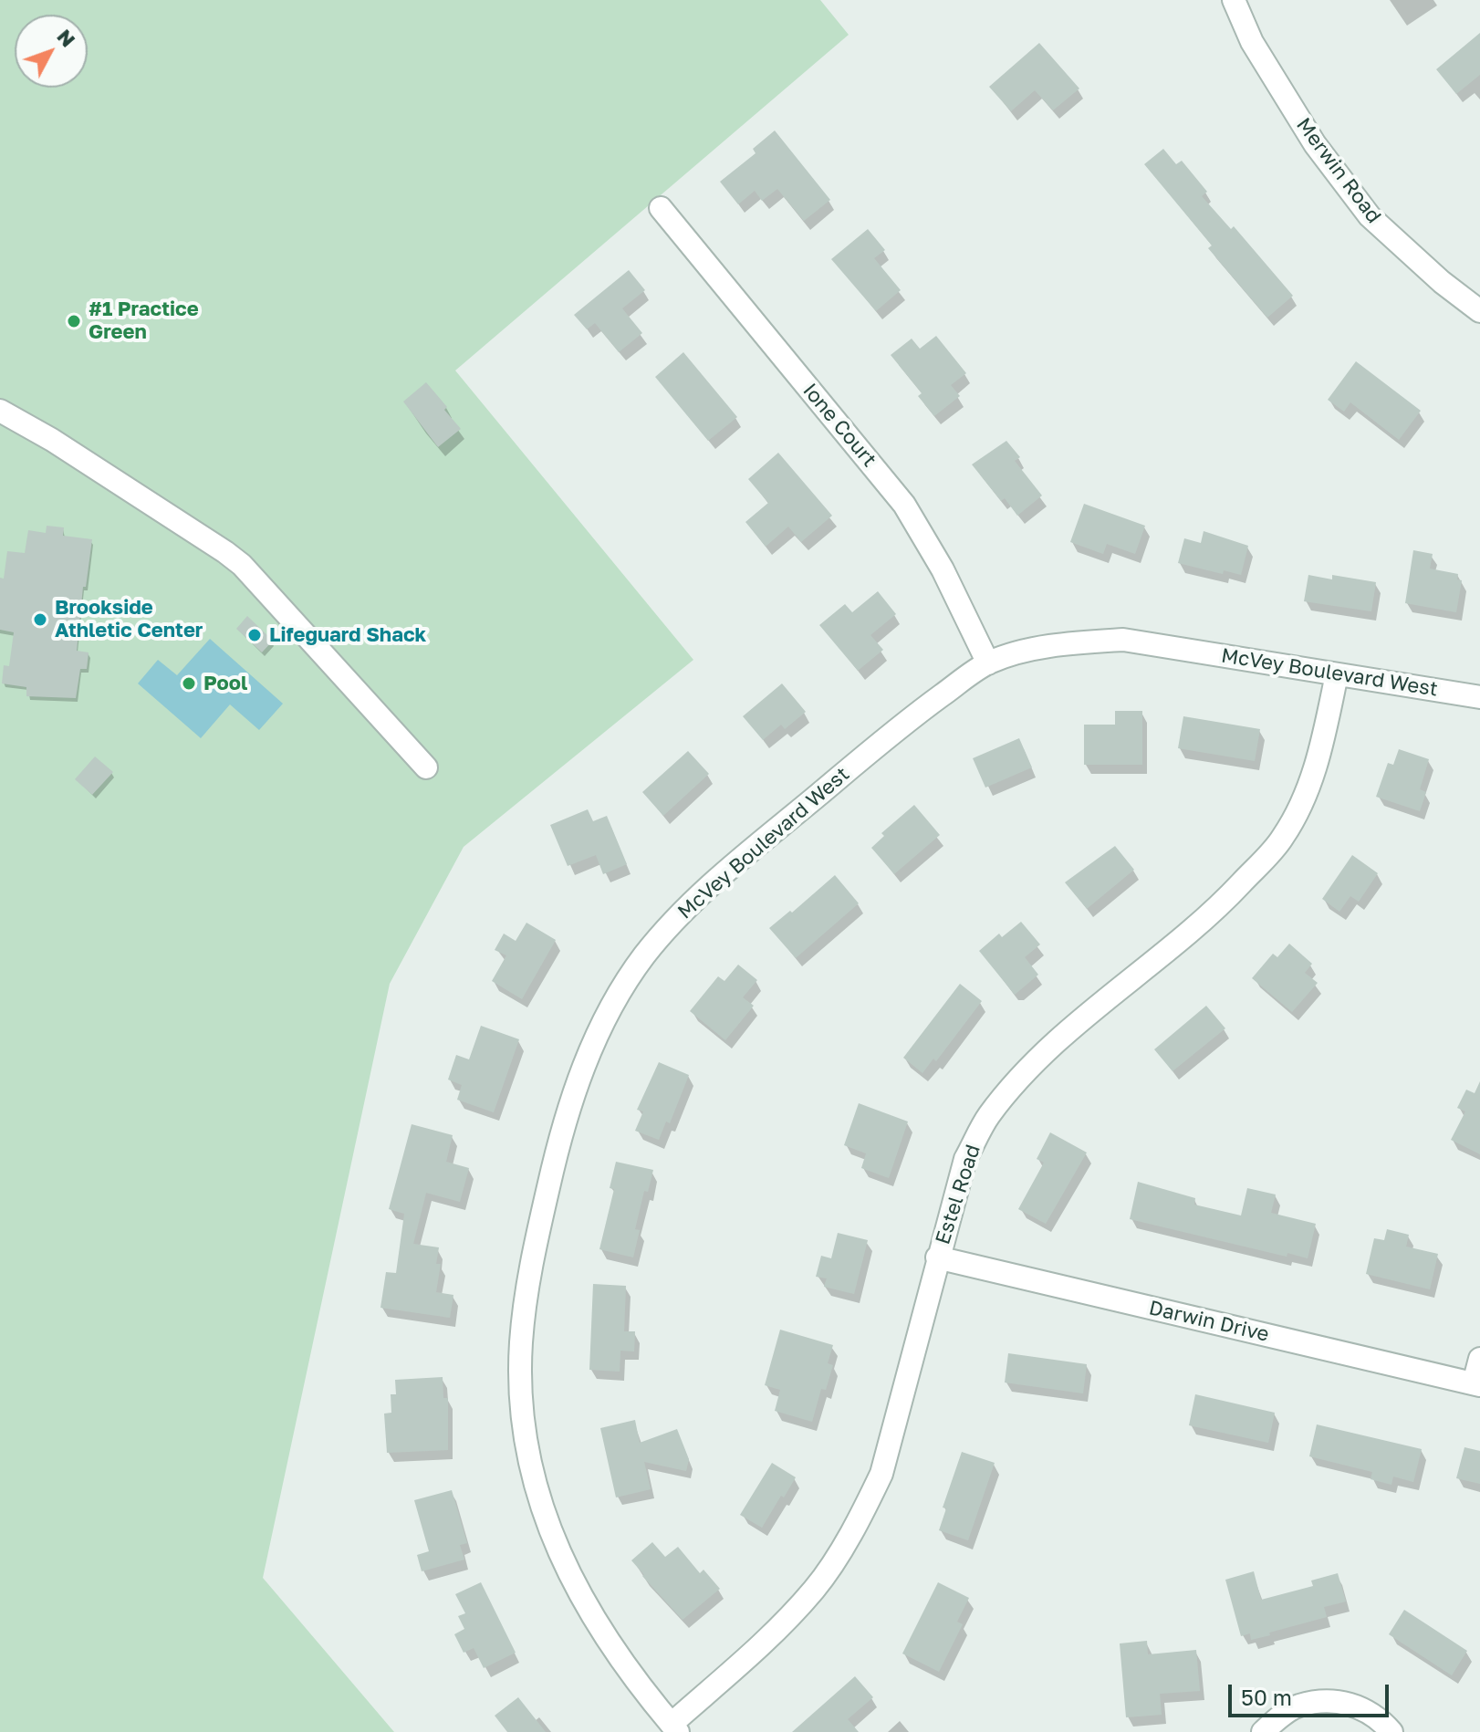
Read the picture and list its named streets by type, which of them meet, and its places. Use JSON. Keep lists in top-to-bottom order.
{
  "streets": {
    "street": [
      "Merwin Road",
      "Ione Court",
      "McVey Boulevard West",
      "Estel Road",
      "Darwin Drive"
    ]
  },
  "crossings": [
    ["Ione Court", "McVey Boulevard West"],
    ["McVey Boulevard West", "Estel Road"],
    ["Estel Road", "Darwin Drive"]
  ],
  "places": [
    "#1 Practice Green",
    "Brookside Athletic Center",
    "Lifeguard Shack",
    "Pool"
  ],
  "scale_bar": "50 m",
  "north": "top right"
}
